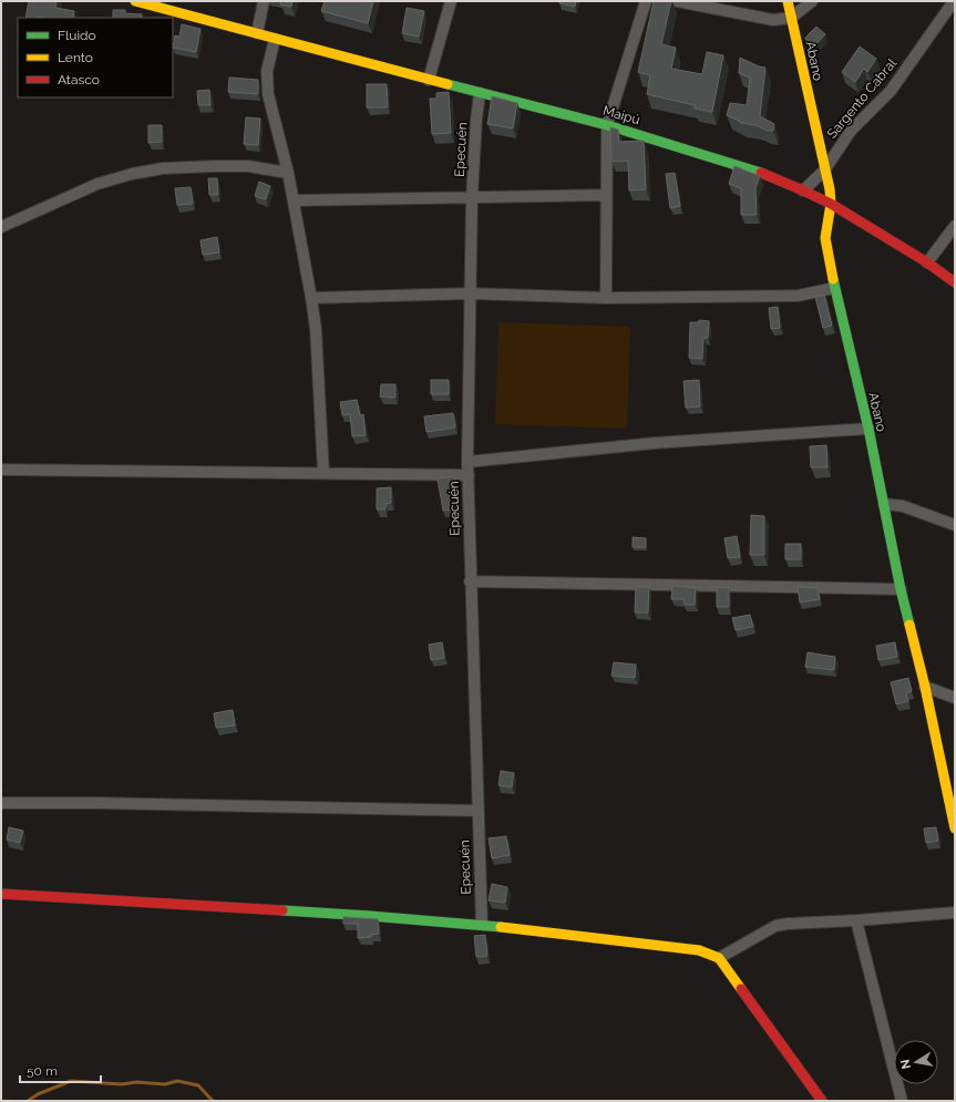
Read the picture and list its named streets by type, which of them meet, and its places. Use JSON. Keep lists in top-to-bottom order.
{
  "streets": {
    "street": [
      "Abano",
      "Sargento Cabral",
      "Maipú",
      "Epecuén"
    ]
  },
  "crossings": [
    ["Abano", "Sargento Cabral"],
    ["Abano", "Maipú"],
    ["Sargento Cabral", "Maipú"],
    ["Maipú", "Epecuén"]
  ],
  "legend": ["Fluido", "Lento", "Atasco"],
  "scale_bar": "50 m",
  "north": "left"
}
